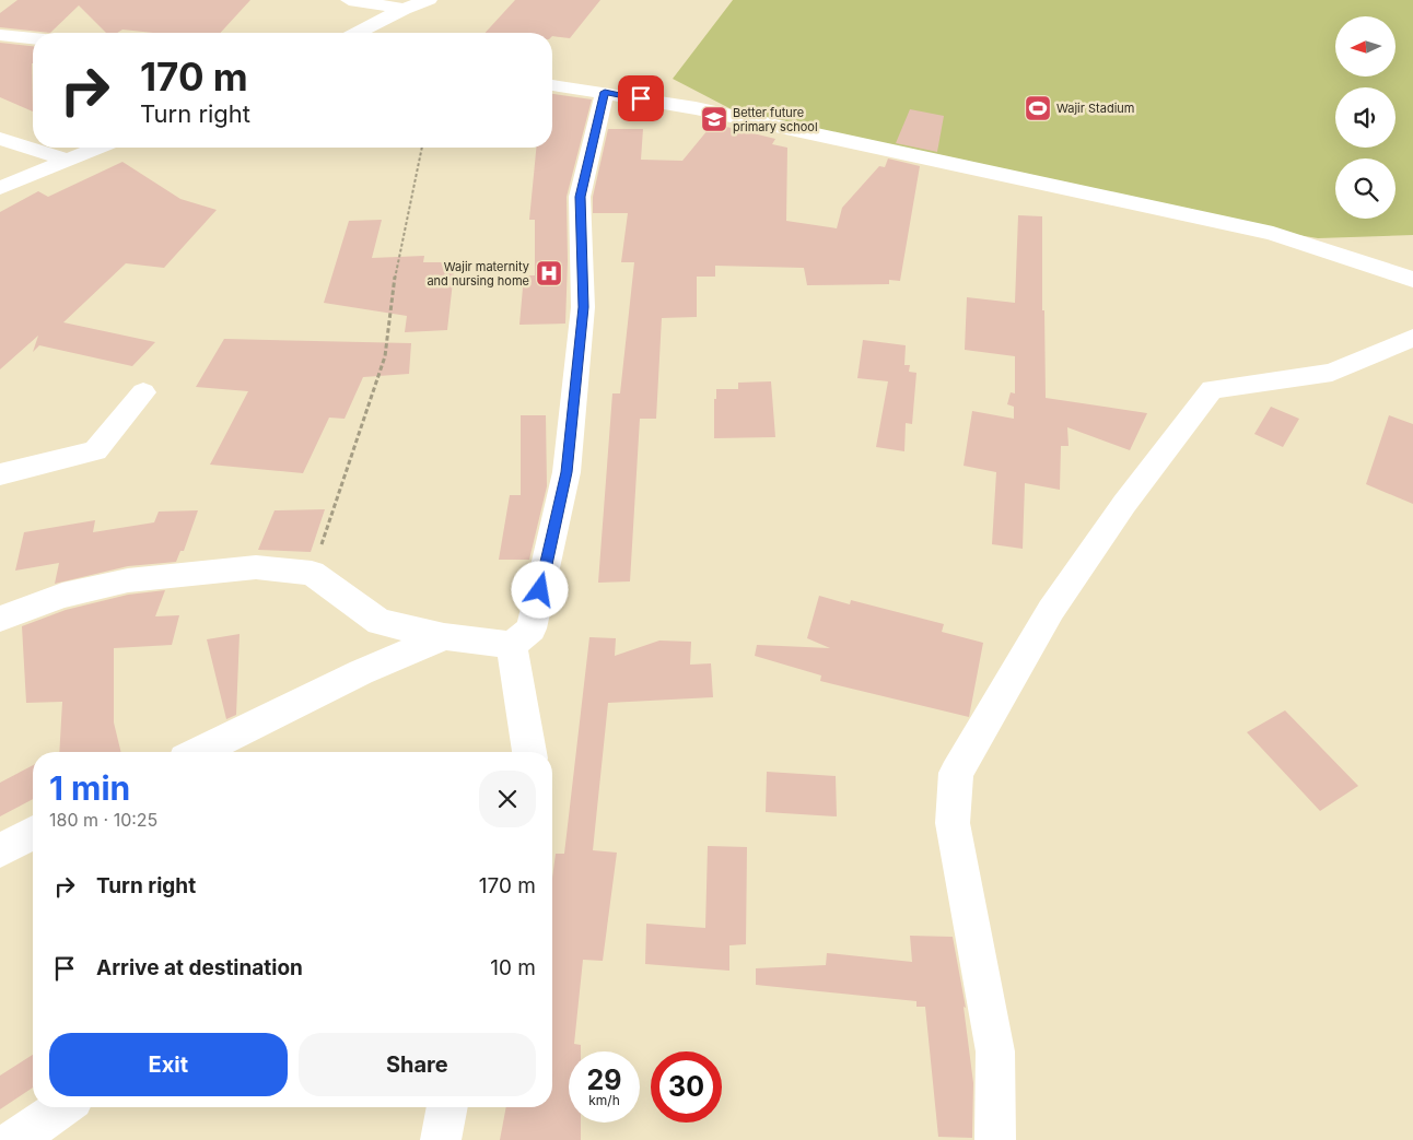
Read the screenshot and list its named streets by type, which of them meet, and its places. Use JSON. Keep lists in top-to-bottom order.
{
  "places": {
    "sports": ["Wajir Stadium"],
    "school or university": ["Better future primary school"],
    "hospital": ["Wajir maternity and nursing home"]
  },
  "north": "left",
  "page": {
    "turn": ["170 m", "Turn right"],
    "heading": ["1 min", "180 m · 10:25"],
    "list": [
      {
        "name": "Turn right",
        "value": "170 m"
      },
      {
        "name": "Arrive at destination",
        "value": "10 m"
      }
    ],
    "buttons": ["Exit", "Share"],
    "speed": "29 km/h",
    "limit": "30"
  }
}
